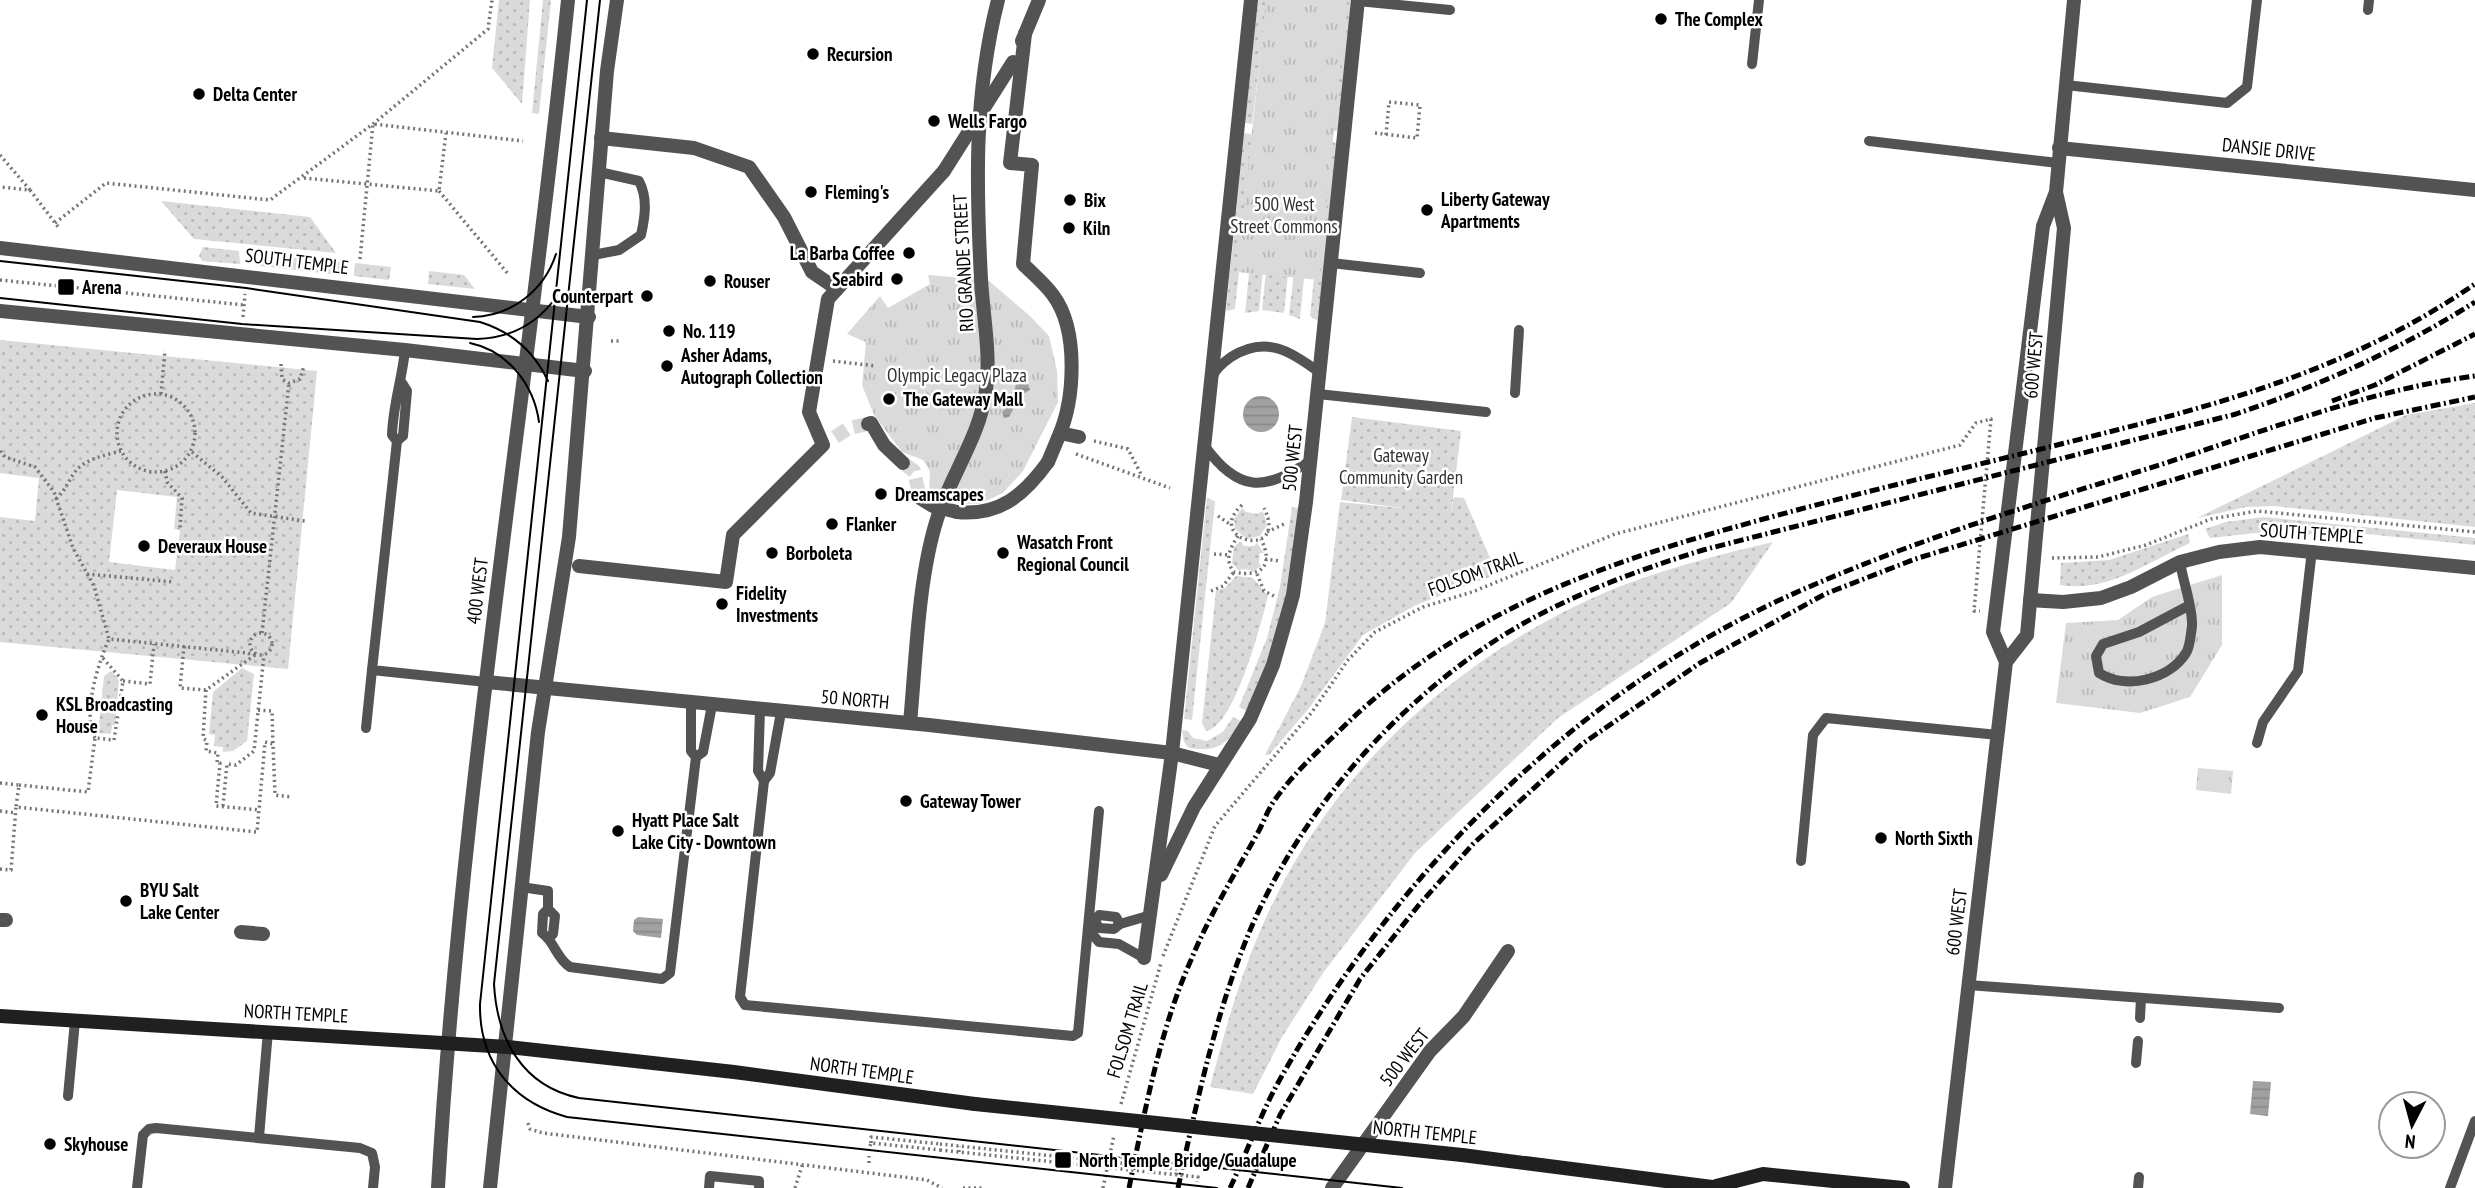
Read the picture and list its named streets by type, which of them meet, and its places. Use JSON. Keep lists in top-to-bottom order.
{
  "streets": {
    "main road": ["NORTH TEMPLE"],
    "street": [
      "DANSIE DRIVE",
      "SOUTH TEMPLE",
      "RIO GRANDE STREET",
      "600 WEST",
      "500 WEST",
      "400 WEST",
      "50 NORTH"
    ],
    "path": ["FOLSOM TRAIL"]
  },
  "crossings": [
    ["DANSIE DRIVE", "600 WEST"],
    ["SOUTH TEMPLE", "600 WEST"],
    ["SOUTH TEMPLE", "400 WEST"],
    ["RIO GRANDE STREET", "50 NORTH"],
    ["500 WEST", "50 NORTH"],
    ["400 WEST", "50 NORTH"],
    ["400 WEST", "NORTH TEMPLE"]
  ],
  "parks": ["500 West Street Commons", "Olympic Legacy Plaza", "Gateway Community Garden"],
  "places": {
    "other": [
      "The Complex",
      "Recursion",
      "Delta Center",
      "Wells Fargo",
      "Fleming's",
      "Bix",
      "Liberty Gateway Apartments",
      "Kiln",
      "La Barba Coffee",
      "Seabird",
      "Rouser",
      "Counterpart",
      "No. 119",
      "Asher Adams, Autograph Collection",
      "The Gateway Mall",
      "Dreamscapes",
      "Flanker",
      "Deveraux House",
      "Borboleta",
      "Wasatch Front Regional Council",
      "Fidelity Investments",
      "KSL Broadcasting House",
      "Gateway Tower",
      "Hyatt Place Salt Lake City - Downtown",
      "North Sixth",
      "BYU Salt Lake Center",
      "Skyhouse"
    ],
    "transit": ["Arena", "North Temple Bridge/Guadalupe"]
  },
  "north": "bottom"
}
